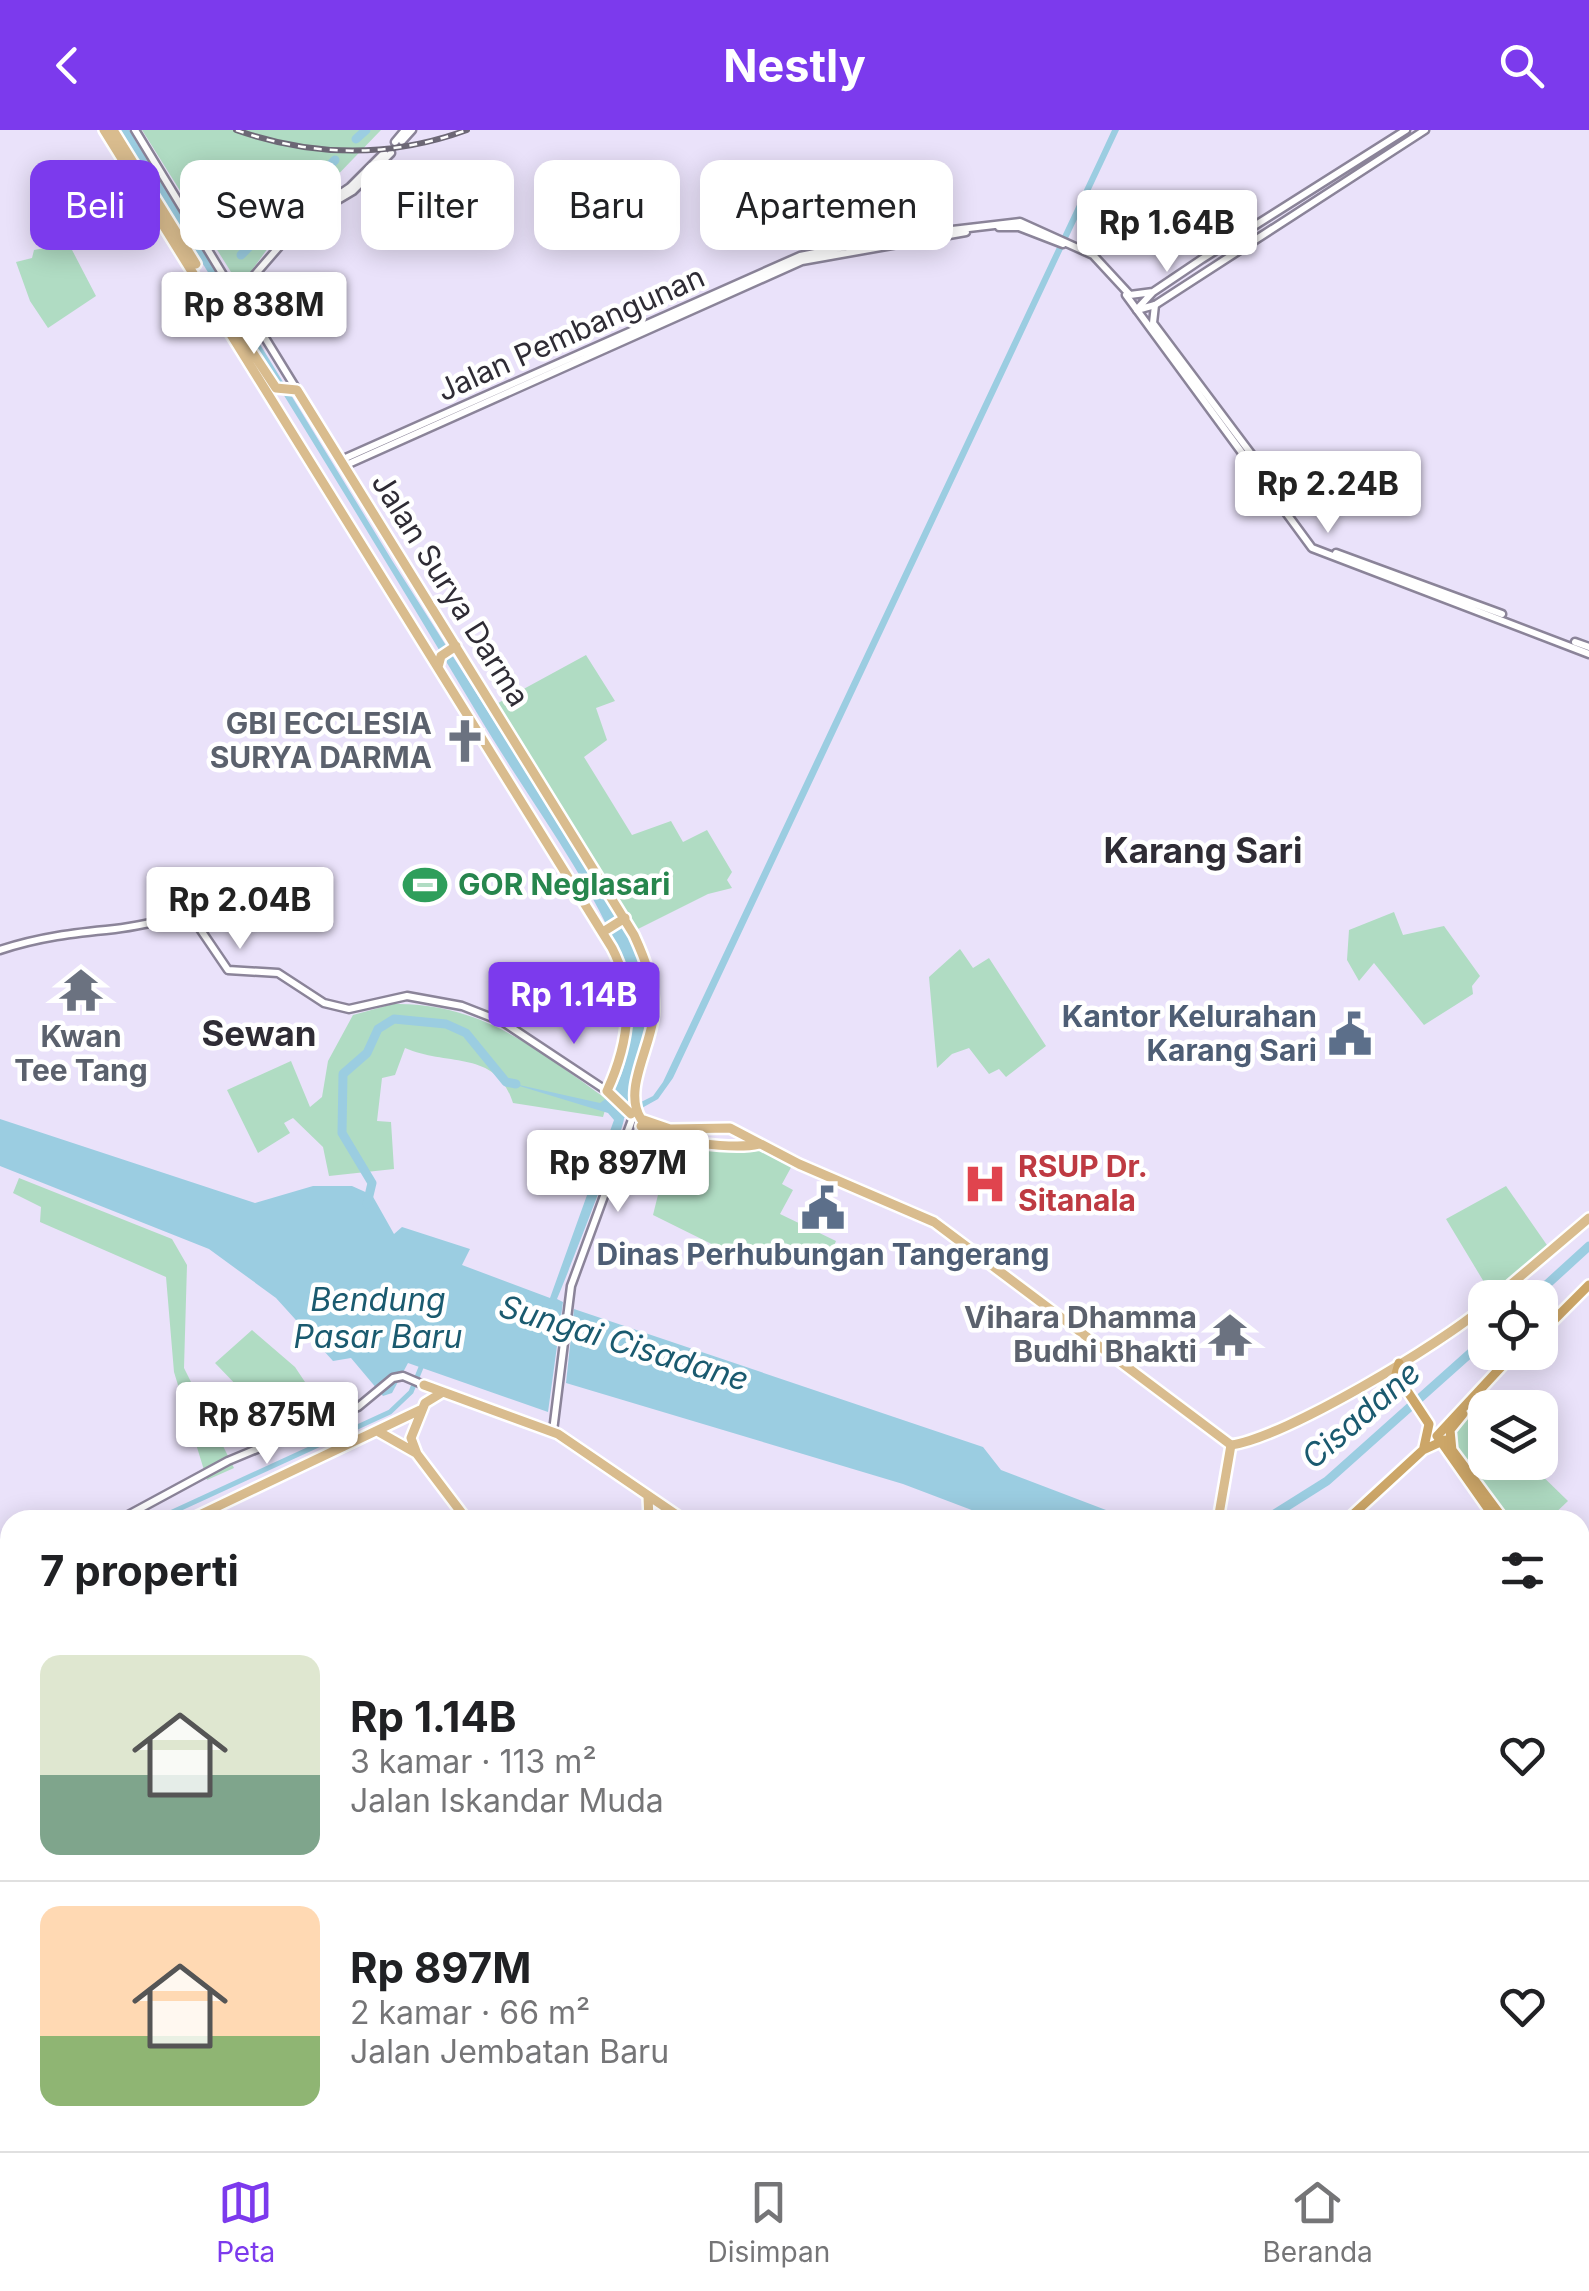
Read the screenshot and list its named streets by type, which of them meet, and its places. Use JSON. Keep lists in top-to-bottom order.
{
  "streets": {
    "main road": ["Jalan Surya Darma"],
    "street": ["Jalan Pembangunan"]
  },
  "crossings": [
    ["Jalan Pembangunan", "Jalan Surya Darma"]
  ],
  "districts": ["Karang Sari", "Sewan"],
  "water": ["Bendung Pasar Baru", "Sungai Cisadane", "Cisadane"],
  "places": {
    "church": ["GBI ECCLESIA SURYA DARMA"],
    "sports": ["GOR Neglasari"],
    "temple": ["Kwan Tee Tang", "Vihara Dhamma Budhi Bhakti"],
    "public building": ["Kantor Kelurahan Karang Sari", "Dinas Perhubungan Tangerang"],
    "hospital": ["RSUP Dr. Sitanala"]
  },
  "page": {
    "header": "Nestly",
    "chip": [
      "Beli",
      "Sewa",
      "Filter",
      "Baru",
      "Apartemen"
    ],
    "price": [
      "Rp 1.64B",
      "Rp 838M",
      "Rp 2.24B",
      "Rp 2.04B",
      "Rp 1.14B",
      "Rp 897M",
      "Rp 875M"
    ],
    "heading": "7 properti",
    "list": [
      {
        "name": "Rp 1.14B",
        "note": "3 kamar · 113 m² · Jalan Iskandar Muda"
      },
      {
        "name": "Rp 897M",
        "note": "2 kamar · 66 m² · Jalan Jembatan Baru"
      }
    ],
    "tabs": ["Peta", "Disimpan", "Beranda"]
  }
}
